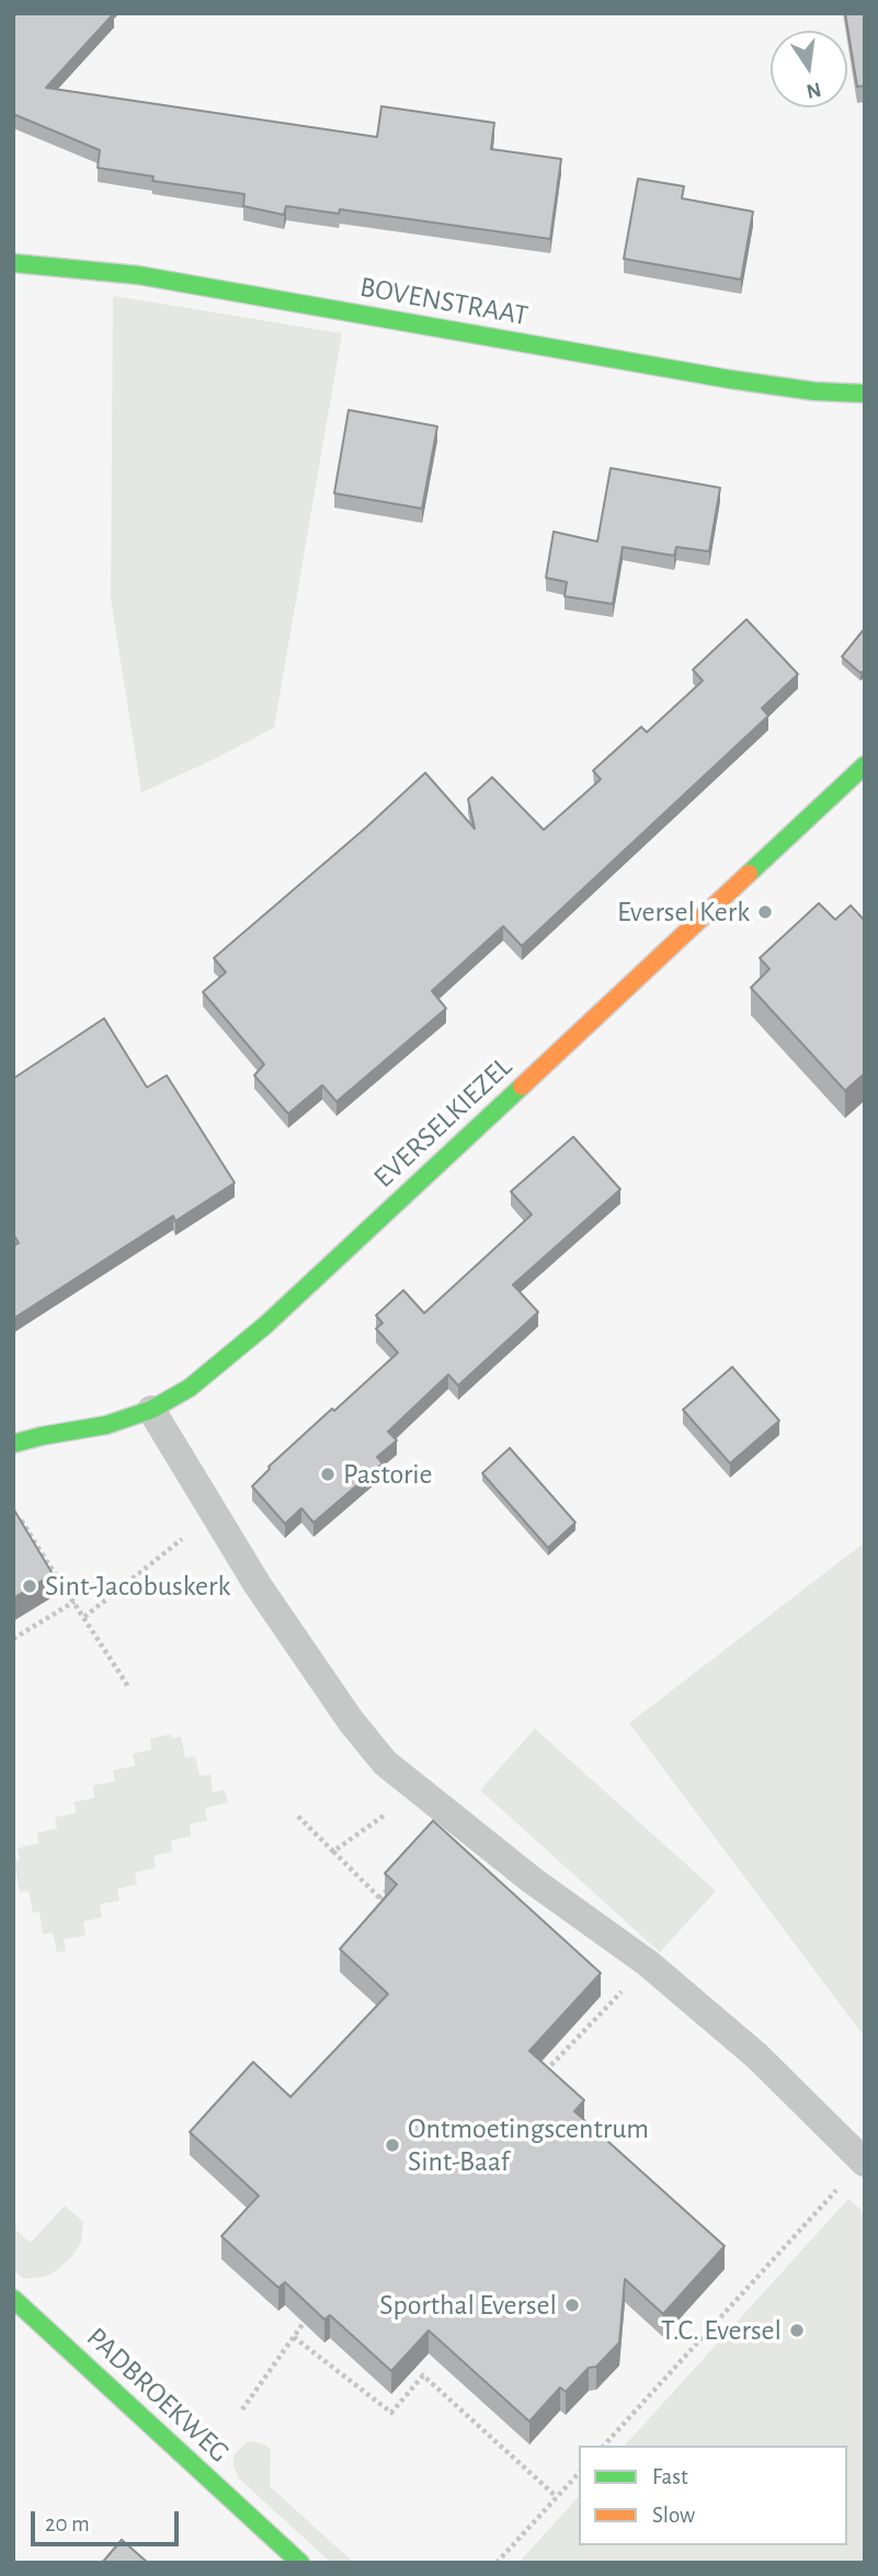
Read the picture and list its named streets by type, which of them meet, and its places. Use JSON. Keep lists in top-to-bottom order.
{
  "streets": {
    "street": ["BOVENSTRAAT", "EVERSELKIEZEL", "PADBROEKWEG"]
  },
  "places": [
    "Eversel Kerk",
    "Pastorie",
    "Sint-Jacobuskerk",
    "Ontmoetingscentrum Sint-Baaf",
    "Sporthal Eversel",
    "T.C. Eversel"
  ],
  "legend": ["Fast", "Slow"],
  "scale_bar": "20 m",
  "north": "bottom"
}
